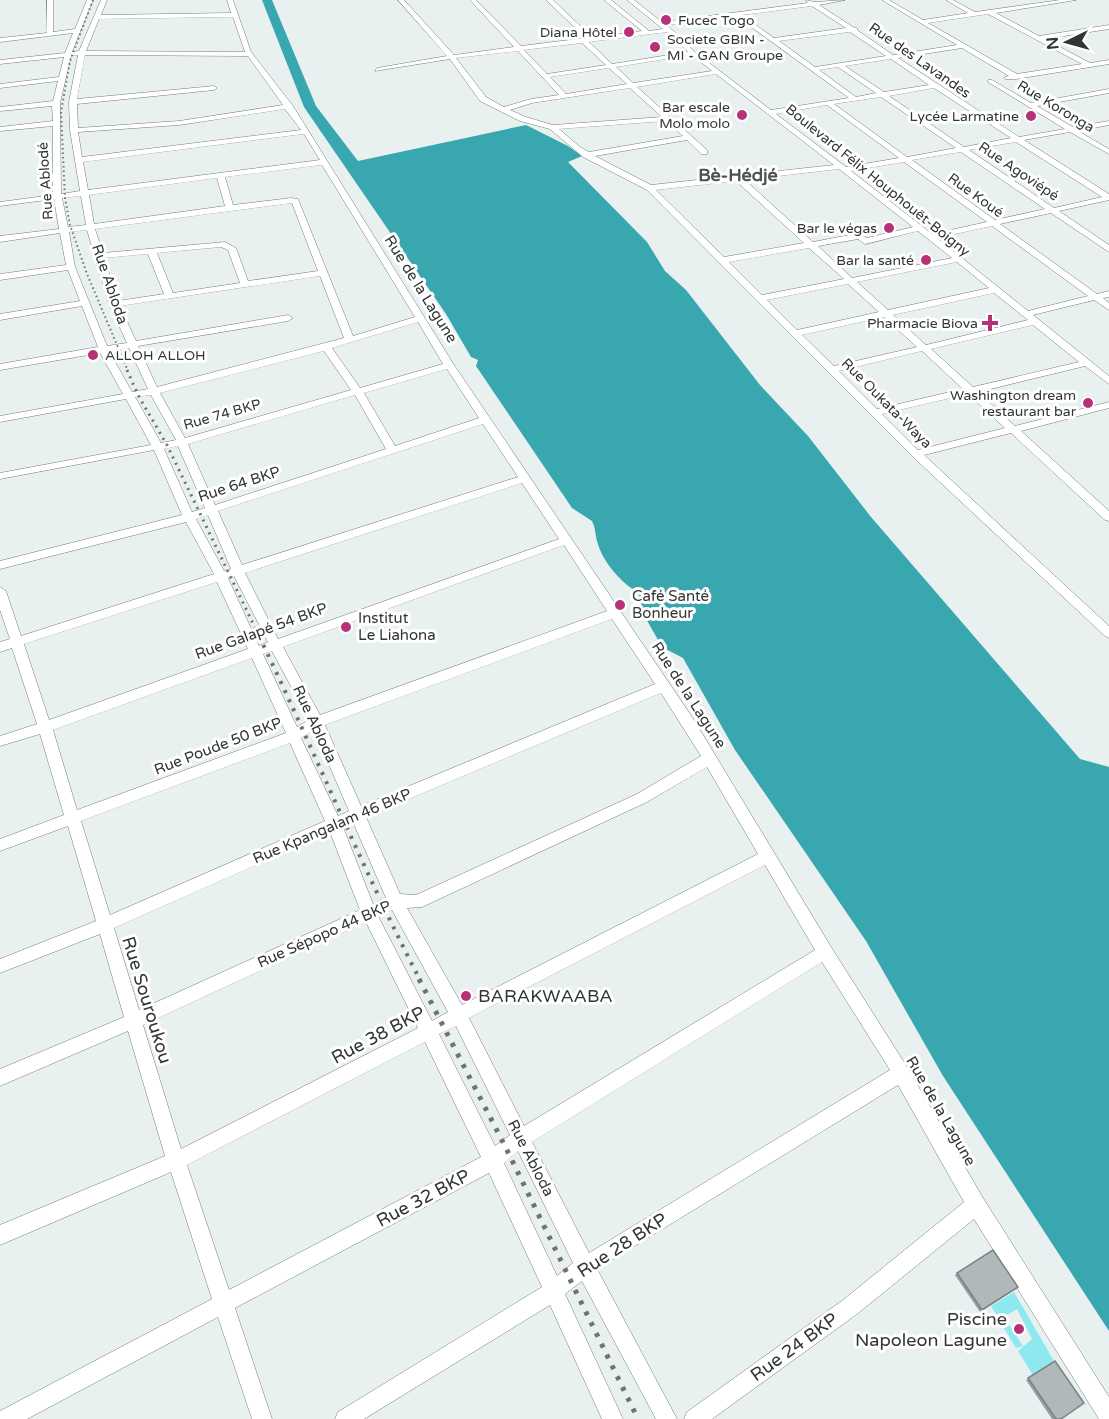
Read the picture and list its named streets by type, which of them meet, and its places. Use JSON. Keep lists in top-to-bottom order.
{
  "streets": {
    "street": [
      "Rue des Lavandes",
      "Rue Koronga",
      "Rue Agoviépé",
      "Boulevard Félix Houphouët-Boigny",
      "Rue Ablodé",
      "Rue Koué",
      "Rue Abloda",
      "Rue de la Lagune",
      "Rue Oukata-Waya",
      "Rue 74 BKP",
      "Rue 64 BKP",
      "Rue Galapé 54 BKP",
      "Rue Poude 50 BKP",
      "Rue Kpangalam 46 BKP",
      "Rue Sépopo 44 BKP",
      "Rue Souroukou",
      "Rue 38 BKP",
      "Rue 32 BKP",
      "Rue 28 BKP",
      "Rue 24 BKP"
    ]
  },
  "crossings": [
    ["Rue Ablodé", "Rue 74 BKP"],
    ["Rue Ablodé", "Rue 64 BKP"],
    ["Rue Ablodé", "Rue Galapé 54 BKP"],
    ["Rue Ablodé", "Rue Poude 50 BKP"],
    ["Rue Ablodé", "Rue Kpangalam 46 BKP"],
    ["Rue Ablodé", "Rue Sépopo 44 BKP"],
    ["Rue Ablodé", "Rue 38 BKP"],
    ["Rue Ablodé", "Rue 32 BKP"],
    ["Rue Ablodé", "Rue 28 BKP"],
    ["Rue Abloda", "Rue 74 BKP"],
    ["Rue Abloda", "Rue 64 BKP"],
    ["Rue Abloda", "Rue Galapé 54 BKP"],
    ["Rue Abloda", "Rue Poude 50 BKP"],
    ["Rue Abloda", "Rue Kpangalam 46 BKP"],
    ["Rue Abloda", "Rue Sépopo 44 BKP"],
    ["Rue Abloda", "Rue 38 BKP"],
    ["Rue Abloda", "Rue 32 BKP"],
    ["Rue Abloda", "Rue 28 BKP"],
    ["Rue de la Lagune", "Rue 74 BKP"],
    ["Rue de la Lagune", "Rue 64 BKP"],
    ["Rue de la Lagune", "Rue Galapé 54 BKP"],
    ["Rue de la Lagune", "Rue Poude 50 BKP"],
    ["Rue de la Lagune", "Rue Kpangalam 46 BKP"],
    ["Rue de la Lagune", "Rue Sépopo 44 BKP"],
    ["Rue de la Lagune", "Rue 38 BKP"],
    ["Rue de la Lagune", "Rue 32 BKP"],
    ["Rue de la Lagune", "Rue 28 BKP"],
    ["Rue de la Lagune", "Rue 24 BKP"],
    ["Rue Galapé 54 BKP", "Rue Souroukou"],
    ["Rue Poude 50 BKP", "Rue Souroukou"],
    ["Rue Kpangalam 46 BKP", "Rue Souroukou"],
    ["Rue Sépopo 44 BKP", "Rue Souroukou"],
    ["Rue Souroukou", "Rue 38 BKP"],
    ["Rue Souroukou", "Rue 32 BKP"]
  ],
  "districts": ["Bè-Hédjé"],
  "places": {
    "other": [
      "Fucec Togo",
      "Diana Hôtel",
      "Societe GBIN - MI - GAN Groupe",
      "Bar escale Molo molo",
      "Lycée Larmatine",
      "Bar le végas",
      "Bar la santé",
      "ALLOH ALLOH",
      "Washington dream restaurant bar",
      "Café Santé Bonheur",
      "Institut Le Liahona",
      "BARAKWAABA",
      "Piscine Napoleon Lagune"
    ],
    "health": ["Pharmacie Biova"]
  },
  "north": "left"
}
